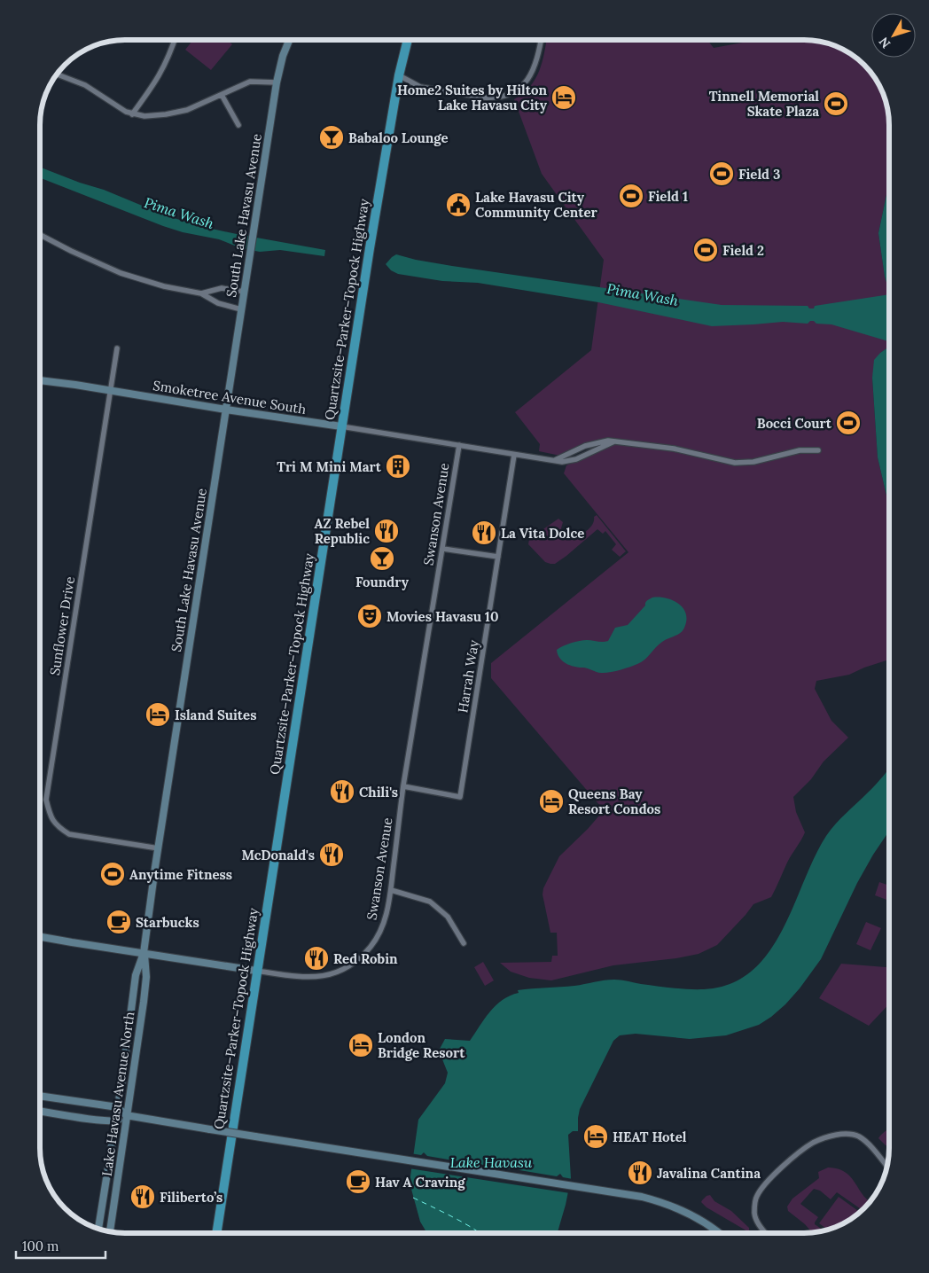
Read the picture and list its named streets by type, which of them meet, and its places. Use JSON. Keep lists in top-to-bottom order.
{
  "streets": {
    "highway": ["Quartzsite–Parker–Topock Highway"],
    "main road": [
      "South Lake Havasu Avenue",
      "Smoketree Avenue South",
      "Swanson Avenue",
      "Lake Havasu Avenue North"
    ],
    "street": ["Sunflower Drive", "Harrah Way"]
  },
  "crossings": [
    ["South Lake Havasu Avenue", "Smoketree Avenue South"],
    ["South Lake Havasu Avenue", "Swanson Avenue"],
    ["South Lake Havasu Avenue", "Sunflower Drive"],
    ["South Lake Havasu Avenue", "Lake Havasu Avenue North"],
    ["Quartzsite–Parker–Topock Highway", "Smoketree Avenue South"],
    ["Quartzsite–Parker–Topock Highway", "Swanson Avenue"],
    ["Smoketree Avenue South", "Swanson Avenue"],
    ["Smoketree Avenue South", "Sunflower Drive"],
    ["Smoketree Avenue South", "Harrah Way"],
    ["Swanson Avenue", "Harrah Way"],
    ["Swanson Avenue", "Lake Havasu Avenue North"]
  ],
  "water": ["Pima Wash", "Lake Havasu"],
  "places": {
    "hotel": [
      "Home2 Suites by Hilton Lake Havasu City",
      "Island Suites",
      "Queens Bay Resort Condos",
      "London Bridge Resort",
      "HEAT Hotel"
    ],
    "sports": [
      "Tinnell Memorial Skate Plaza",
      "Field 3",
      "Field 1",
      "Field 2",
      "Bocci Court",
      "Anytime Fitness"
    ],
    "bar": ["Babaloo Lounge", "Foundry"],
    "public building": ["Lake Havasu City Community Center"],
    "building": ["Tri M Mini Mart"],
    "restaurant": [
      "AZ Rebel Republic",
      "La Vita Dolce",
      "Chili's",
      "McDonald's",
      "Red Robin",
      "Javalina Cantina",
      "Filiberto’s"
    ],
    "theatre": ["Movies Havasu 10"],
    "cafe": ["Starbucks", "Hav A Craving"]
  },
  "scale_bar": "100 m",
  "north": "bottom left"
}
